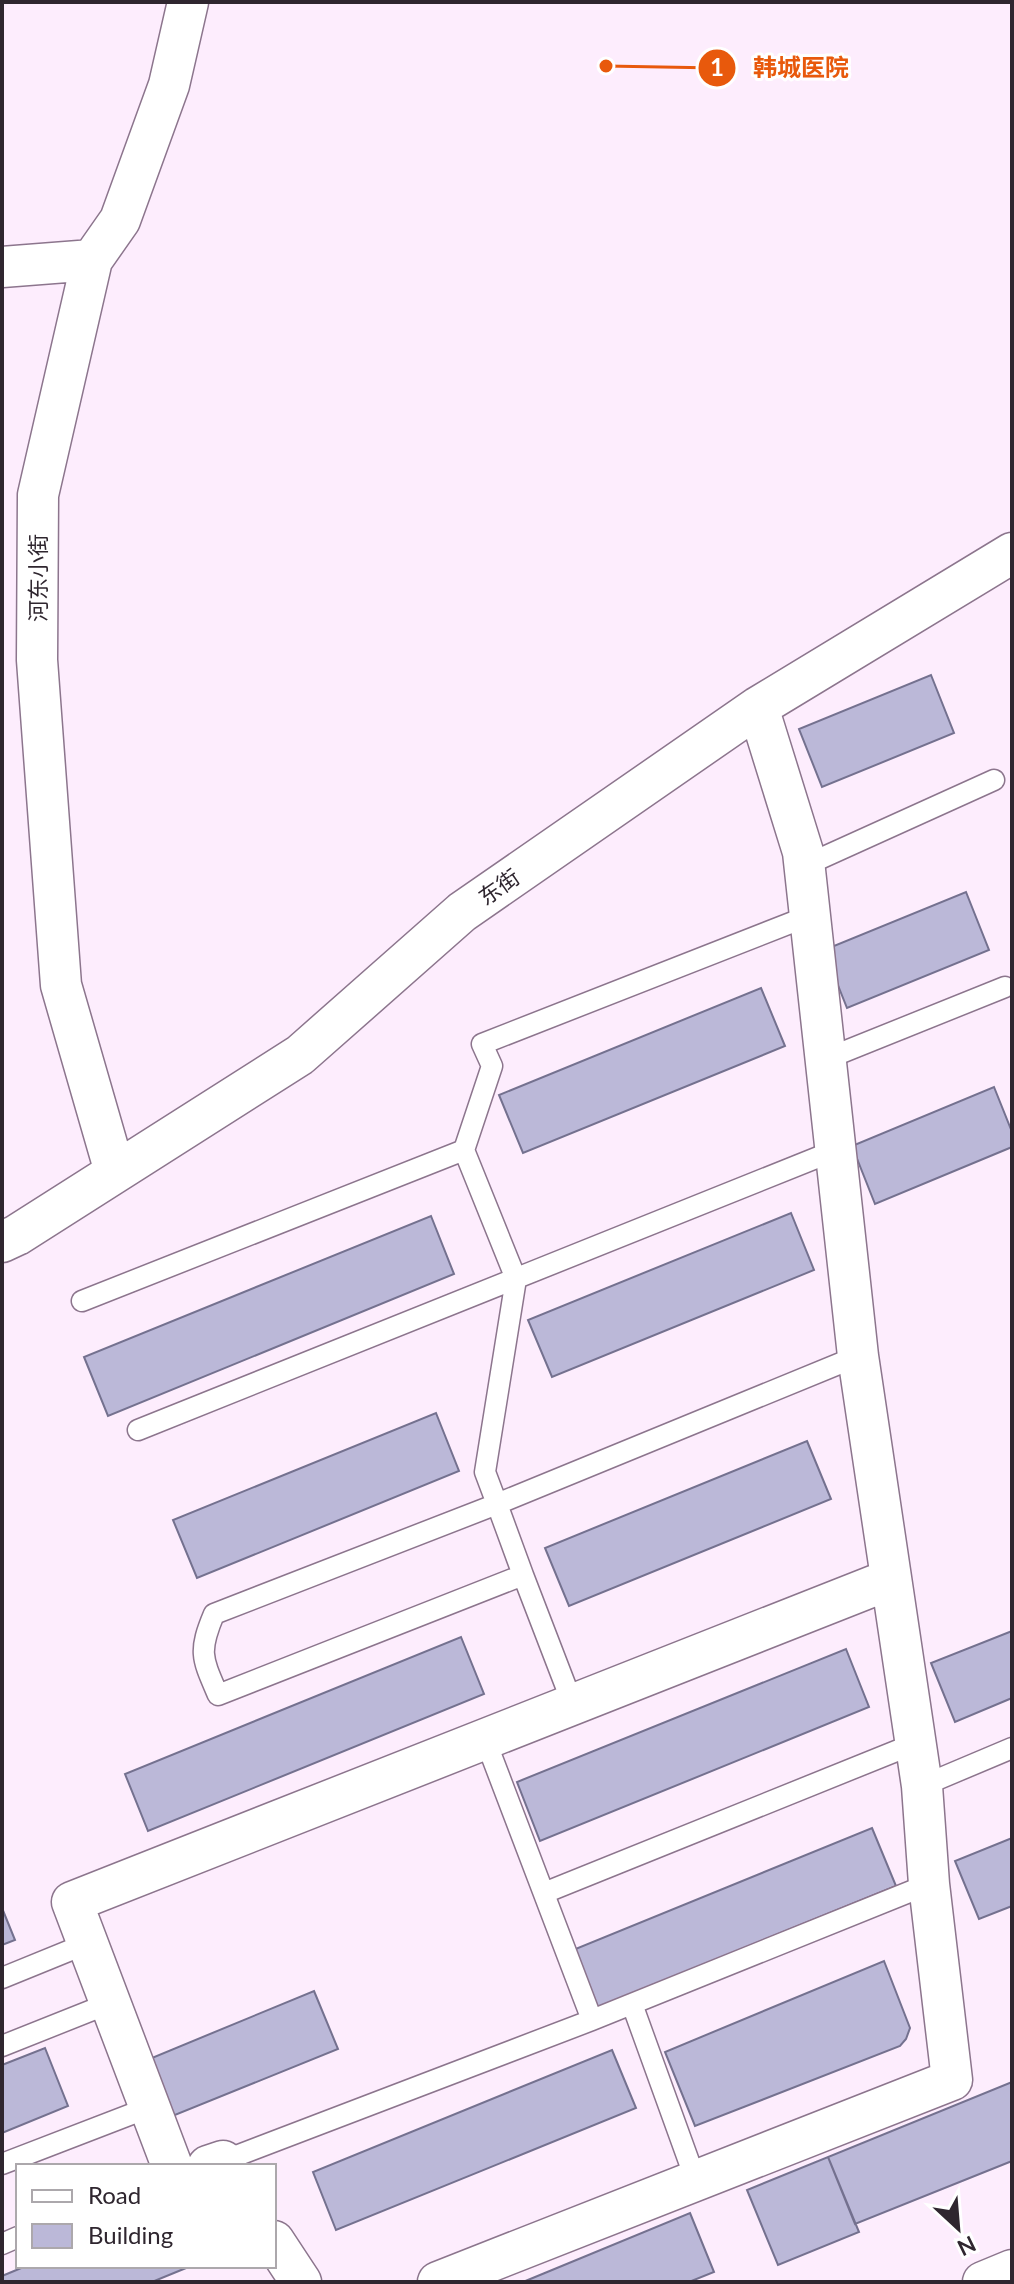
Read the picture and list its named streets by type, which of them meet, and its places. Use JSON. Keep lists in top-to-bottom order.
{
  "streets": {
    "street": ["河东小街", "东街"]
  },
  "crossings": [
    ["河东小街", "东街"]
  ],
  "places": ["韩城医院"],
  "legend": ["Road", "Building"],
  "north": "bottom right"
}
